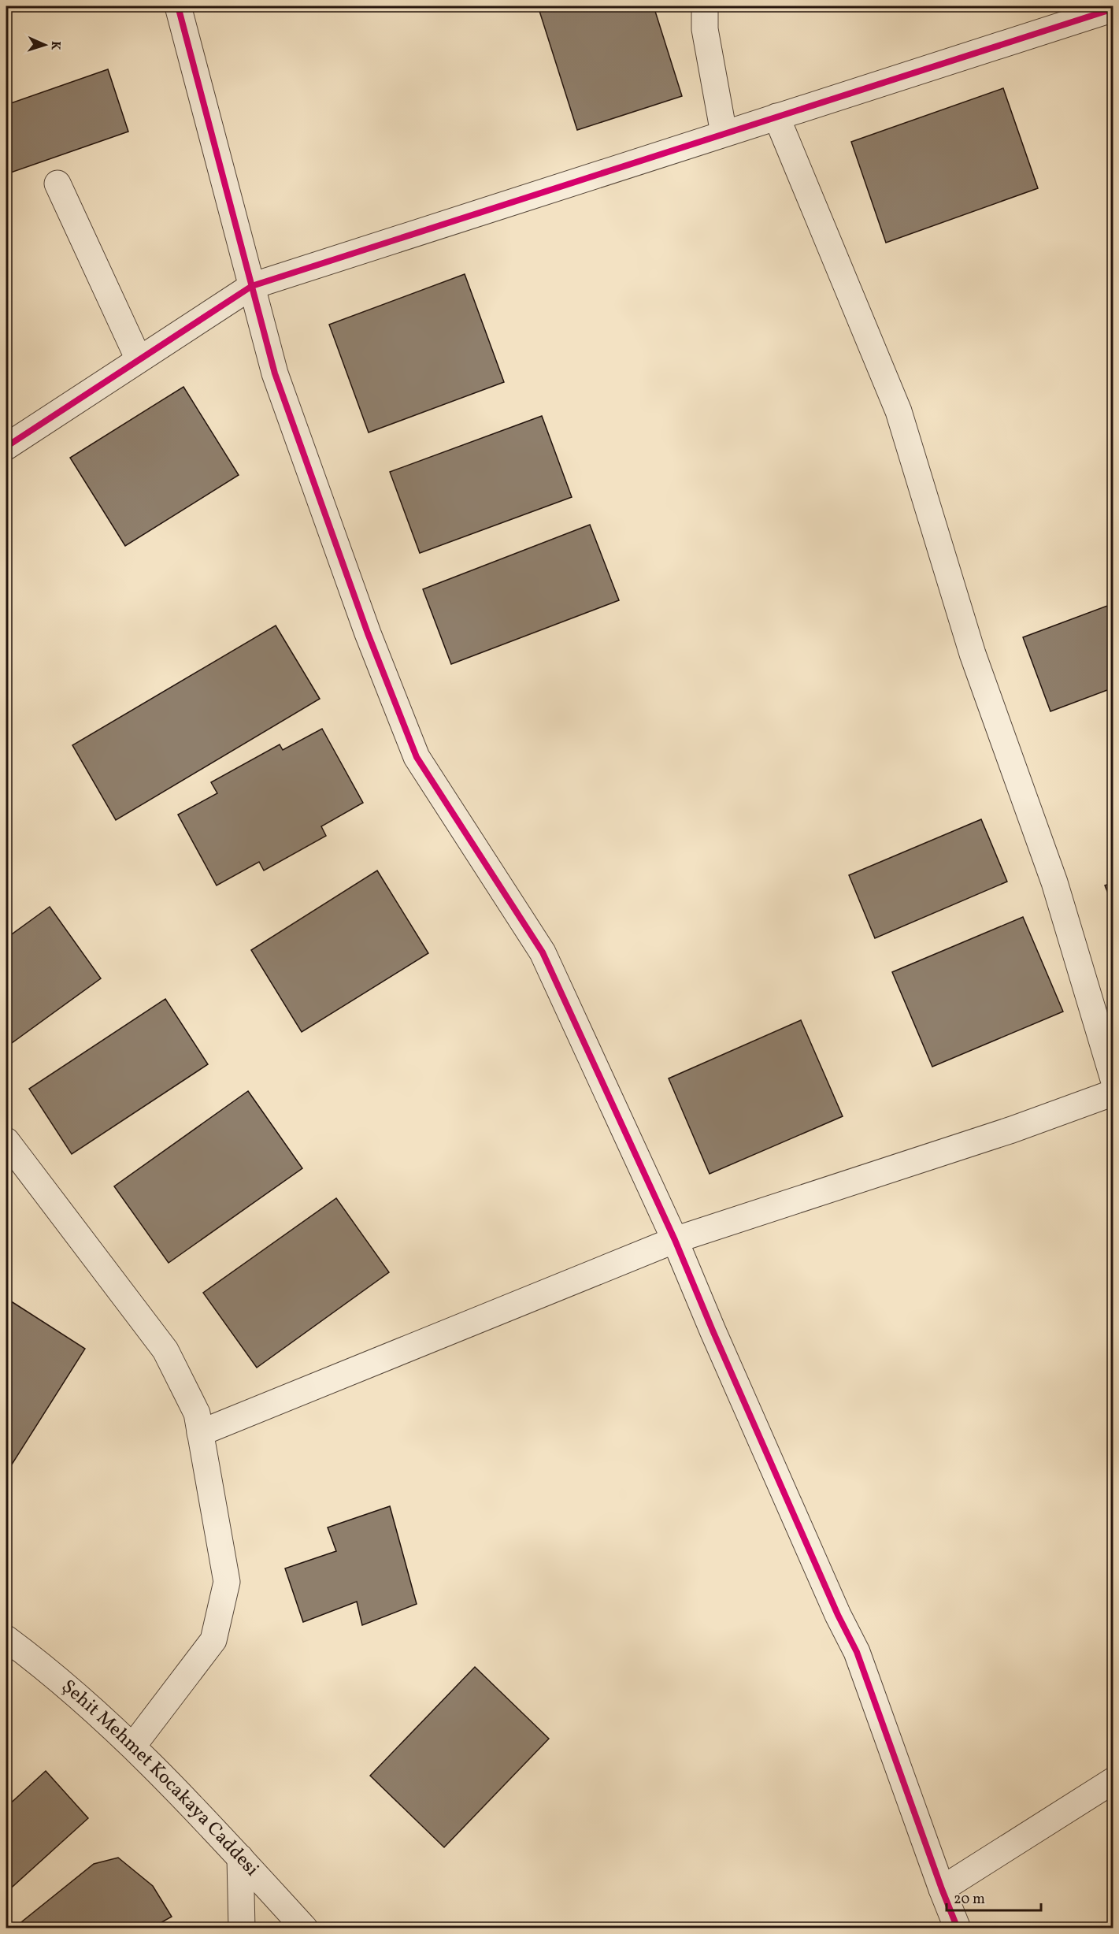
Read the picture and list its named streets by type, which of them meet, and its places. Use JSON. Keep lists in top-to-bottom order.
{
  "streets": {
    "street": ["Şehit Mehmet Kocakaya Caddesi"]
  },
  "scale_bar": "20 m",
  "north": "right"
}
